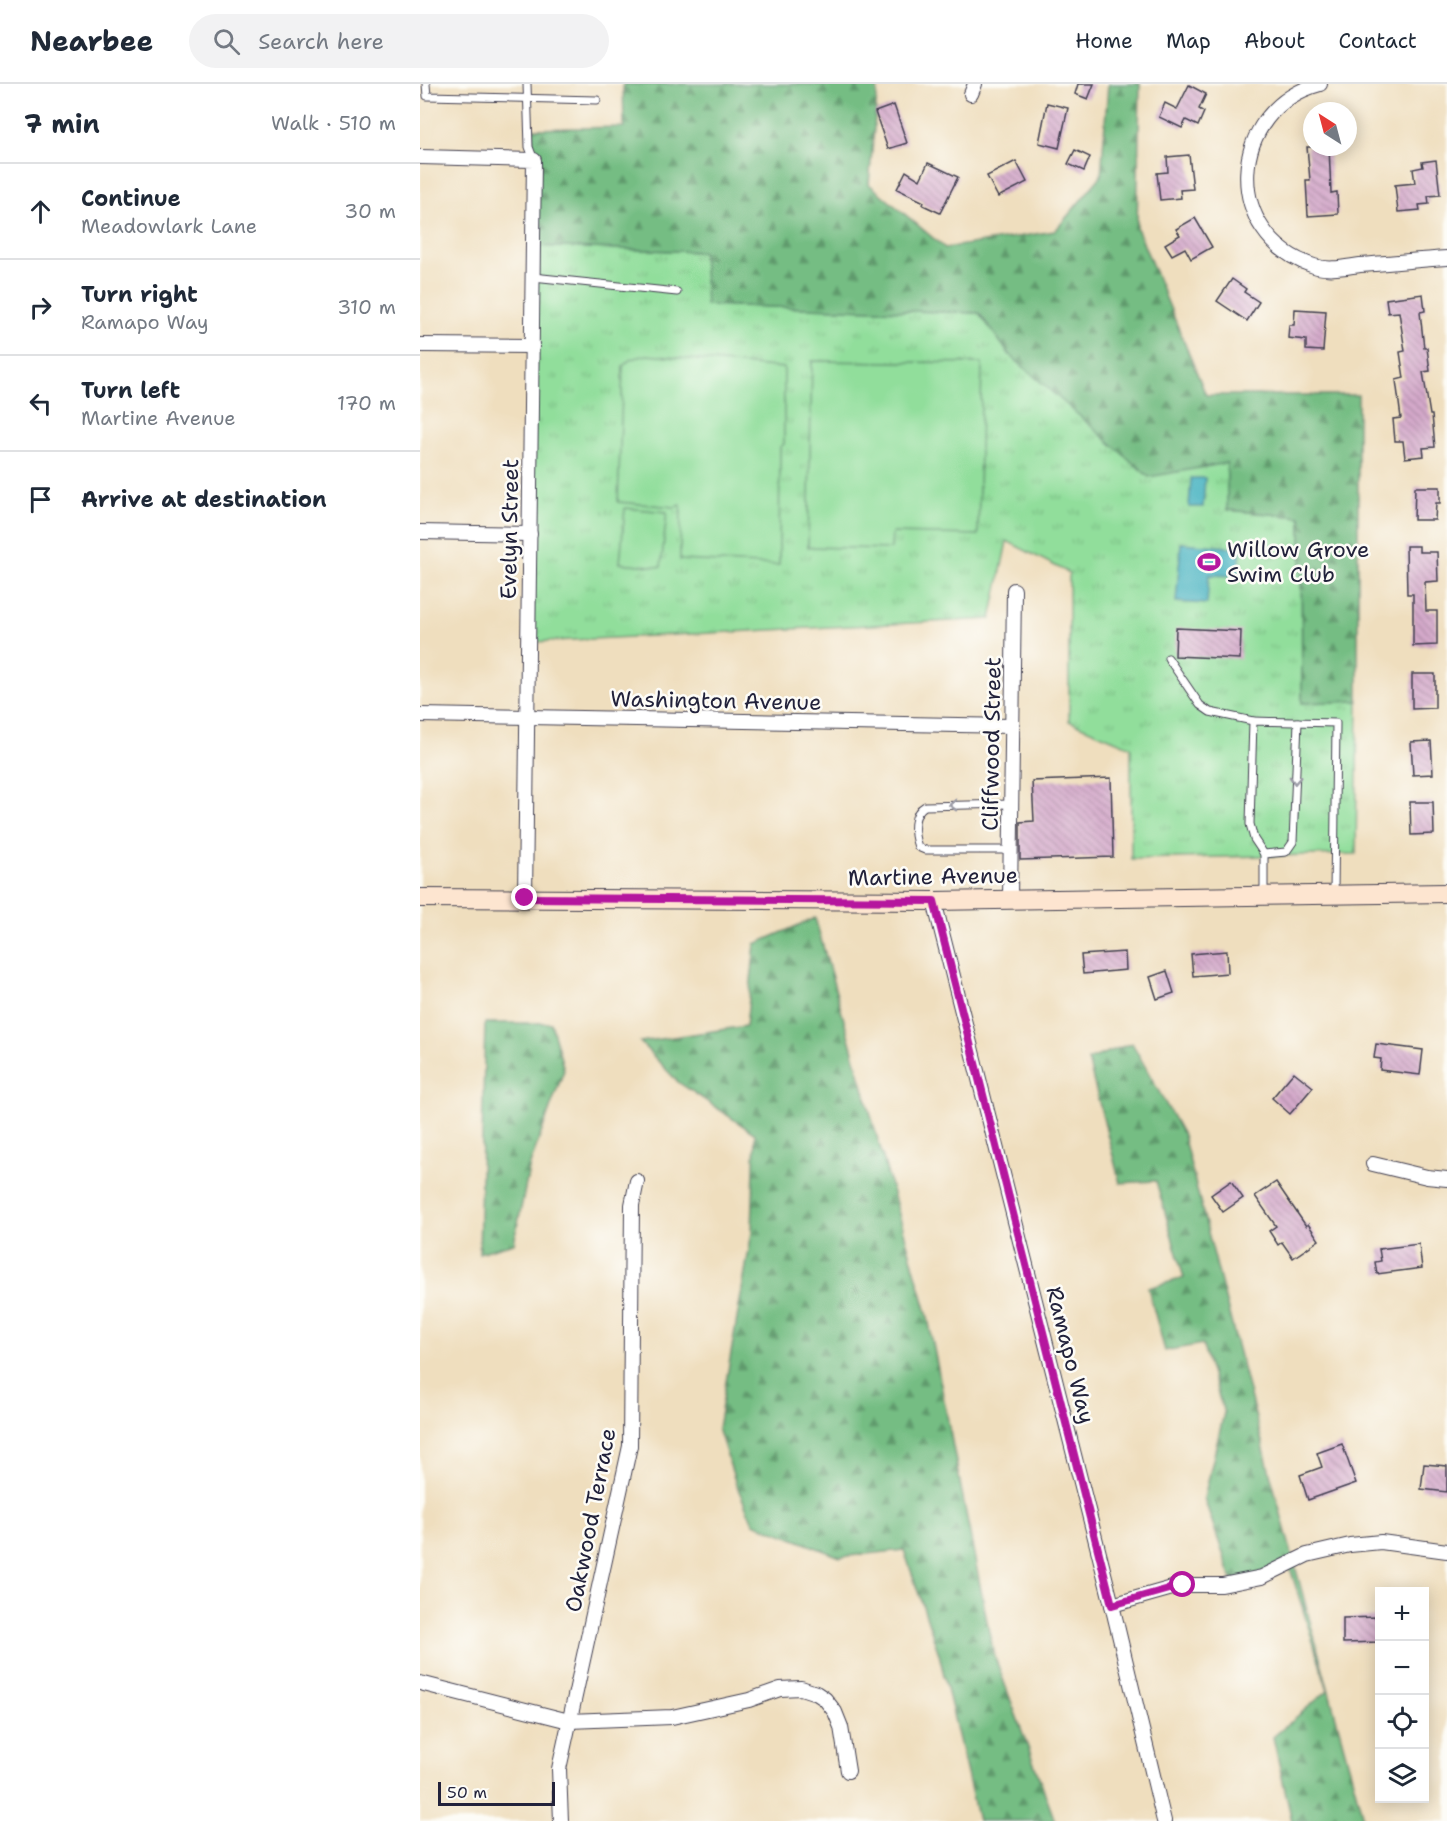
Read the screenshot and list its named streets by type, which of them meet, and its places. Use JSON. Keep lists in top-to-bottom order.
{
  "streets": {
    "main road": ["Martine Avenue"],
    "street": [
      "Evelyn Street",
      "Washington Avenue",
      "Cliffwood Street",
      "Ramapo Way",
      "Oakwood Terrace"
    ]
  },
  "crossings": [
    ["Evelyn Street", "Washington Avenue"],
    ["Evelyn Street", "Martine Avenue"],
    ["Washington Avenue", "Cliffwood Street"],
    ["Cliffwood Street", "Martine Avenue"],
    ["Martine Avenue", "Ramapo Way"]
  ],
  "places": {
    "sports": ["Willow Grove Swim Club"]
  },
  "scale_bar": "50 m",
  "north": "top left",
  "page": {
    "header": "Nearbee",
    "search": "Search here",
    "nav": [
      "Home",
      "Map",
      "About",
      "Contact"
    ],
    "heading": ["7 min", "Walk · 510 m"],
    "list": [
      ["Continue", "Meadowlark Lane", "30 m"],
      ["Turn right", "Ramapo Way", "310 m"],
      ["Turn left", "Martine Avenue", "170 m"],
      "Arrive at destination"
    ],
    "map_buttons": ["+", "−"],
    "scale": "50 m"
  }
}
